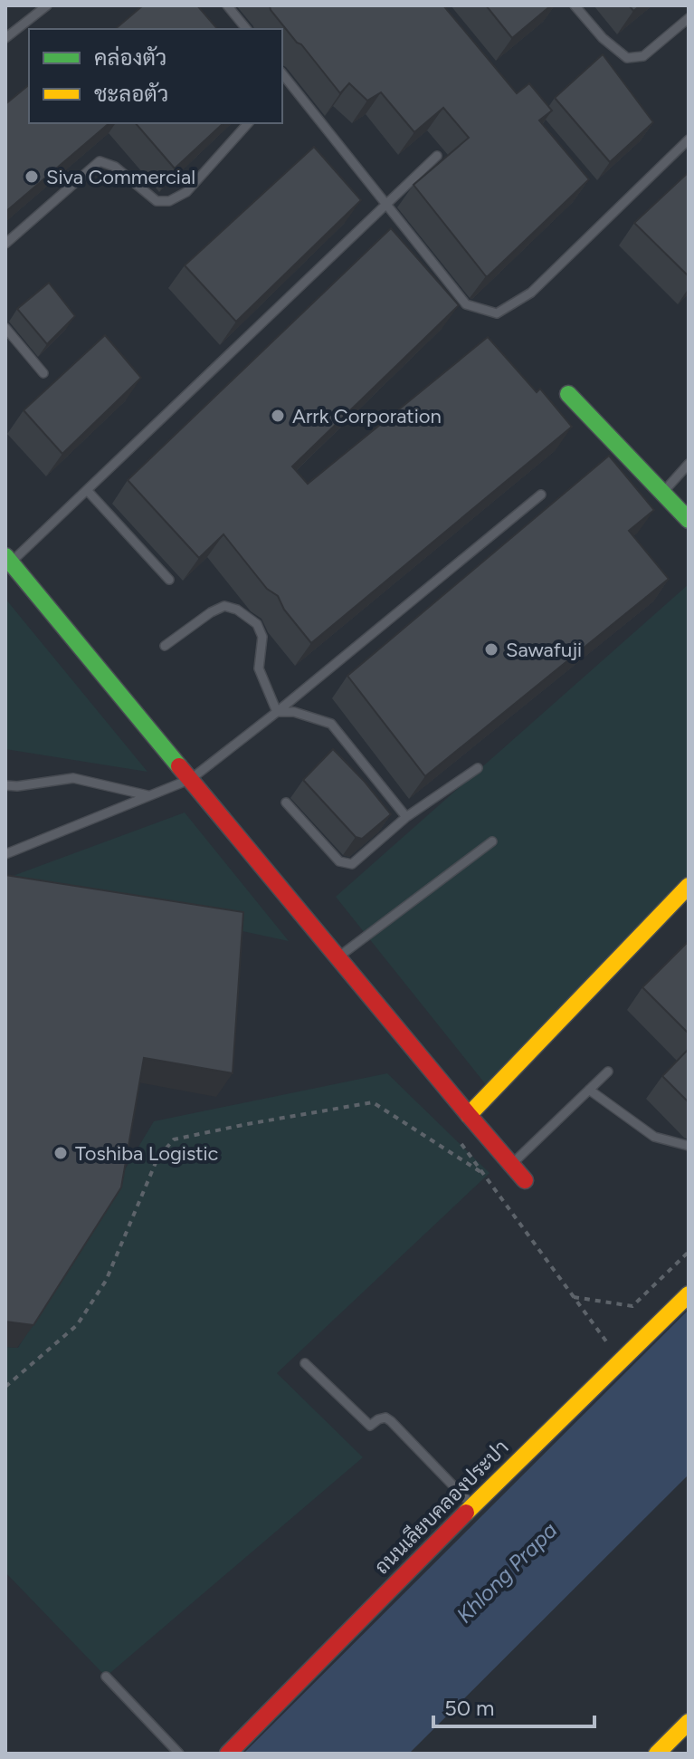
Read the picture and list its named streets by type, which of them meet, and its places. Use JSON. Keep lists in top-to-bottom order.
{
  "streets": {
    "main road": ["ถนนเลียบคลองประปา"]
  },
  "water": ["Khlong Prapa"],
  "places": [
    "Siva Commercial",
    "Arrk Corporation",
    "Sawafuji",
    "Toshiba Logistic"
  ],
  "legend": ["คล่องตัว", "ชะลอตัว"],
  "scale_bar": "50 m"
}
